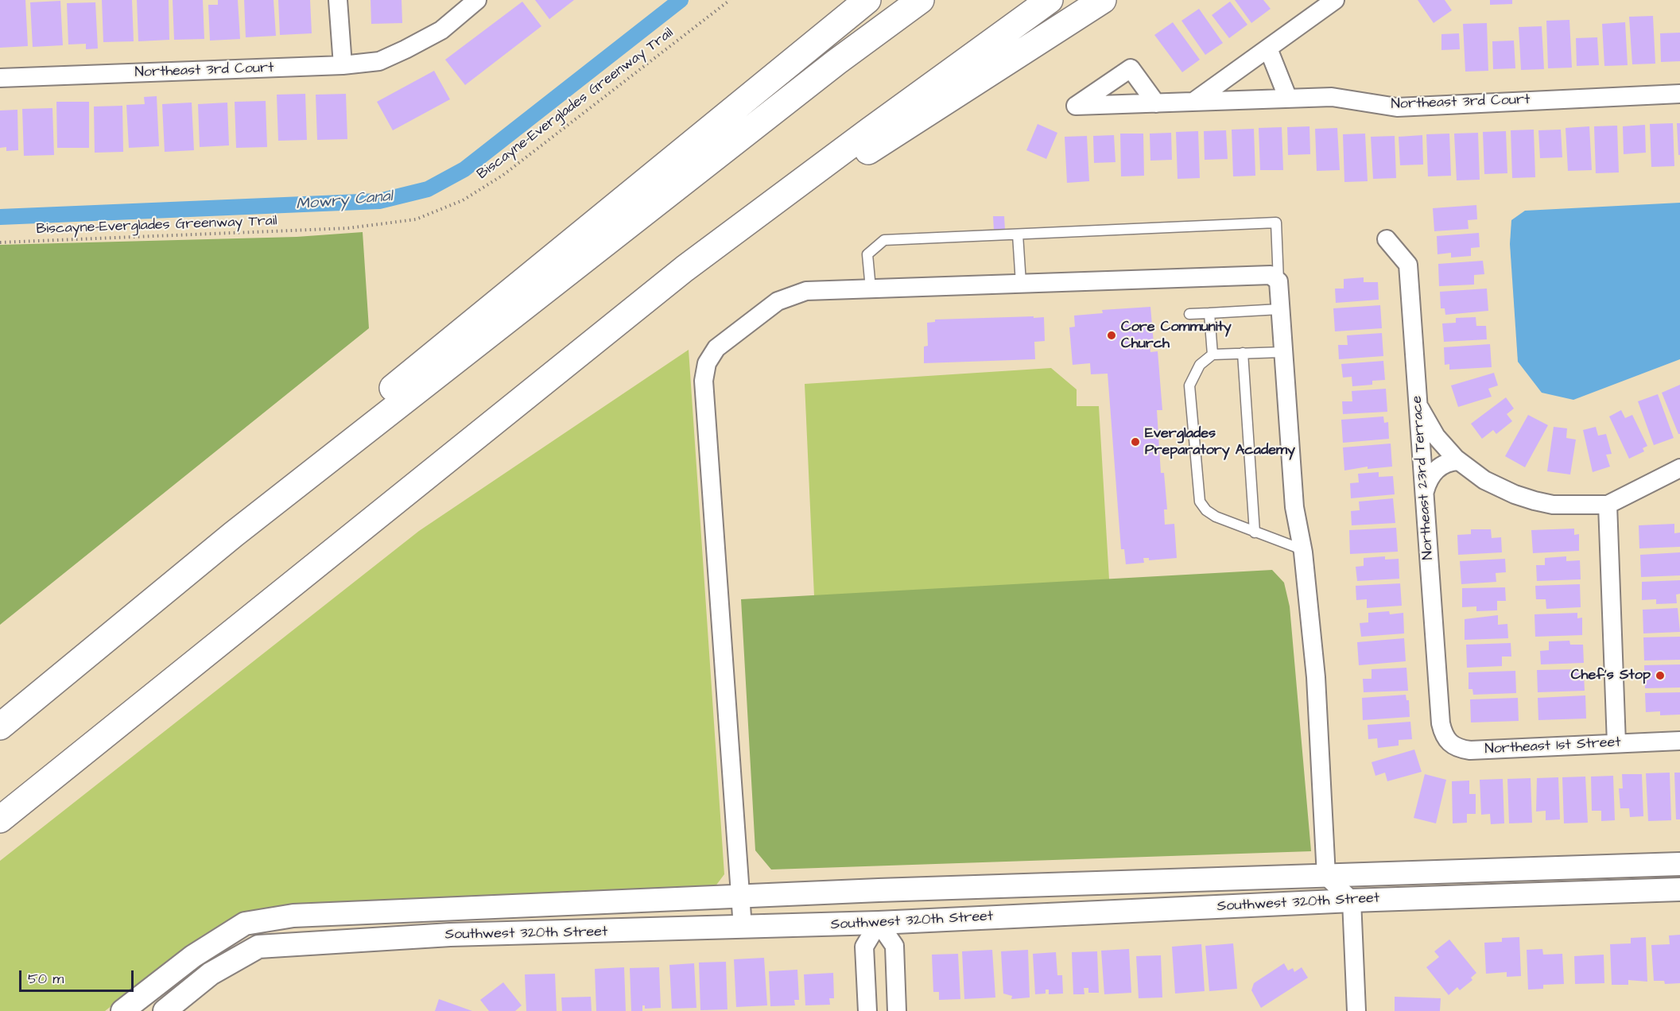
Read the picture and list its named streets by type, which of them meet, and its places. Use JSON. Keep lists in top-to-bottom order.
{
  "streets": {
    "street": [
      "Northeast 3rd Court",
      "Northeast 23rd Terrace",
      "Northeast 1st Street",
      "Southwest 320th Street"
    ],
    "path": ["Biscayne-Everglades Greenway Trail"]
  },
  "crossings": [
    ["Northeast 23rd Terrace", "Northeast 1st Street"]
  ],
  "water": ["Mowry Canal"],
  "places": ["Core Community Church", "Everglades Preparatory Academy", "Chef’s Stop"],
  "scale_bar": "50 m"
}
